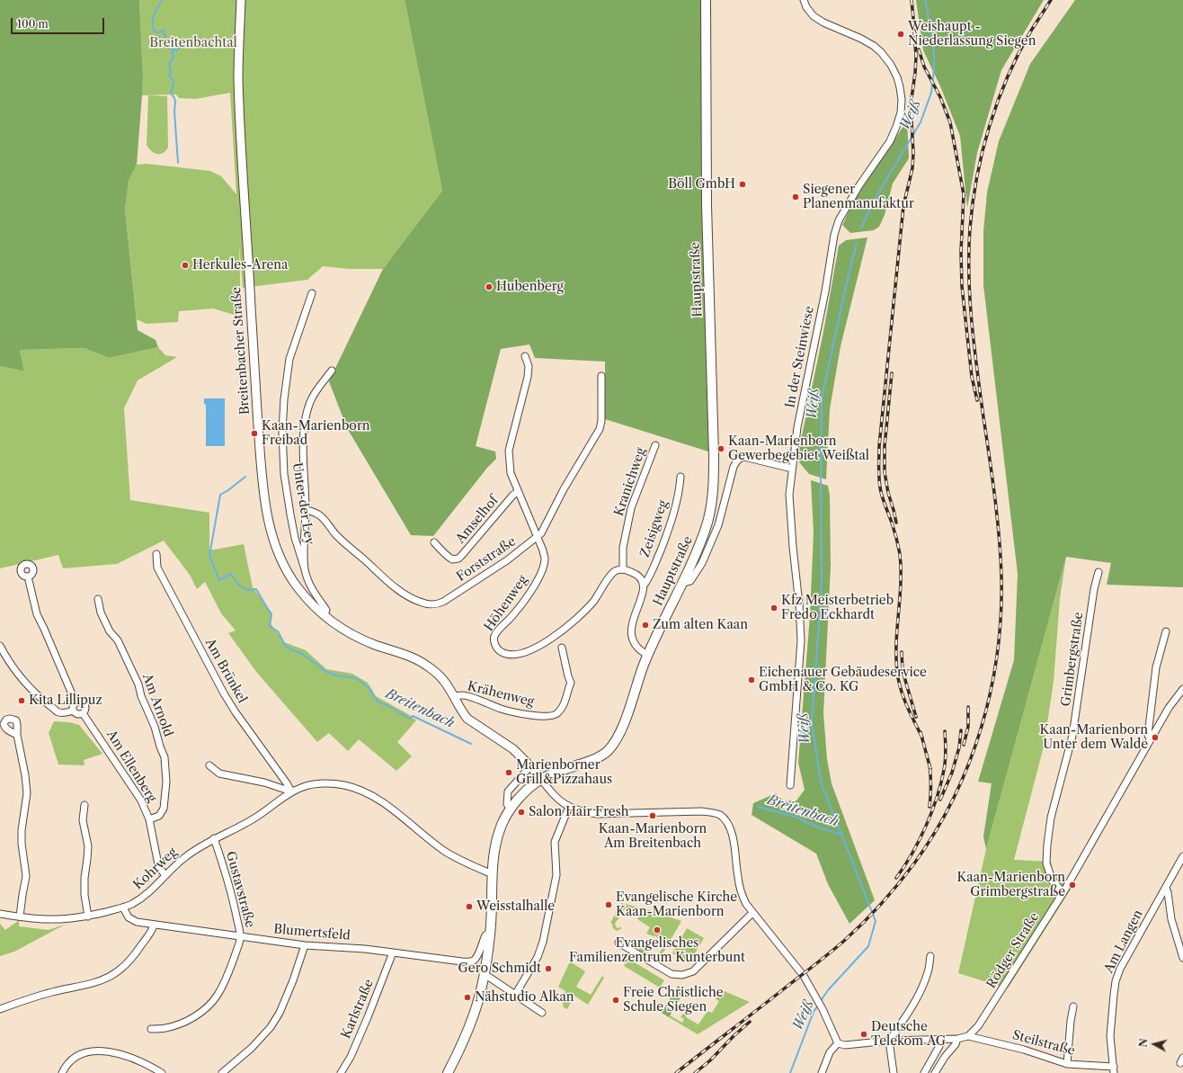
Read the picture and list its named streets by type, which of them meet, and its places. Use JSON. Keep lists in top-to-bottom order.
{
  "streets": {
    "main road": ["Hauptstraße"],
    "street": [
      "Breitenbacher Straße",
      "In der Steinwiese",
      "Kranichweg",
      "Unter der Ley",
      "Amselhof",
      "Zeisigweg",
      "Forststraße",
      "Höhenweg",
      "Grimbergstraße",
      "Am Brünkel",
      "Krähenweg",
      "Am Arnold",
      "Am Ellenberg",
      "Kohrweg",
      "Gustavstraße",
      "Blumertsfeld",
      "Am Langen",
      "Rödger Straße",
      "Karlstraße",
      "Steilstraße"
    ]
  },
  "crossings": [
    ["Hauptstraße", "Breitenbacher Straße"],
    ["Hauptstraße", "Kohrweg"],
    ["Hauptstraße", "Blumertsfeld"],
    ["Breitenbacher Straße", "Krähenweg"],
    ["Kranichweg", "Höhenweg"],
    ["Amselhof", "Höhenweg"],
    ["Forststraße", "Höhenweg"],
    ["Grimbergstraße", "Rödger Straße"],
    ["Am Brünkel", "Kohrweg"],
    ["Am Arnold", "Am Ellenberg"],
    ["Am Ellenberg", "Kohrweg"],
    ["Kohrweg", "Gustavstraße"],
    ["Kohrweg", "Blumertsfeld"],
    ["Gustavstraße", "Blumertsfeld"],
    ["Blumertsfeld", "Karlstraße"],
    ["Am Langen", "Steilstraße"],
    ["Rödger Straße", "Steilstraße"]
  ],
  "water": ["Weiß", "Breitenbach"],
  "parks": ["Breitenbachtal"],
  "places": [
    "Weishaupt - Niederlassung Siegen",
    "Böll GmbH",
    "Siegener Planenmanufaktur",
    "Herkules-Arena",
    "Hubenberg",
    "Kaan-Marienborn Freibad",
    "Kaan-Marienborn Gewerbegebiet Weißtal",
    "Kfz Meisterbetrieb Fredo Eckhardt",
    "Zum alten Kaan",
    "Eichenauer Gebäudeservice GmbH & Co. KG",
    "Kita Lillipuz",
    "Kaan-Marienborn Unter dem Walde",
    "Marienborner Grill&Pizzahaus",
    "Salon Hair Fresh",
    "Kaan-Marienborn Am Breitenbach",
    "Kaan-Marienborn Grimbergstraße",
    "Evangelische Kirche Kaan-Marienborn",
    "Weisstalhalle",
    "Evangelisches Familienzentrum Kunterbunt",
    "Gero Schmidt",
    "Nähstudio Alkan",
    "Freie Christliche Schule Siegen",
    "Deutsche Telekom AG"
  ],
  "scale_bar": "100 m",
  "north": "left"
}
